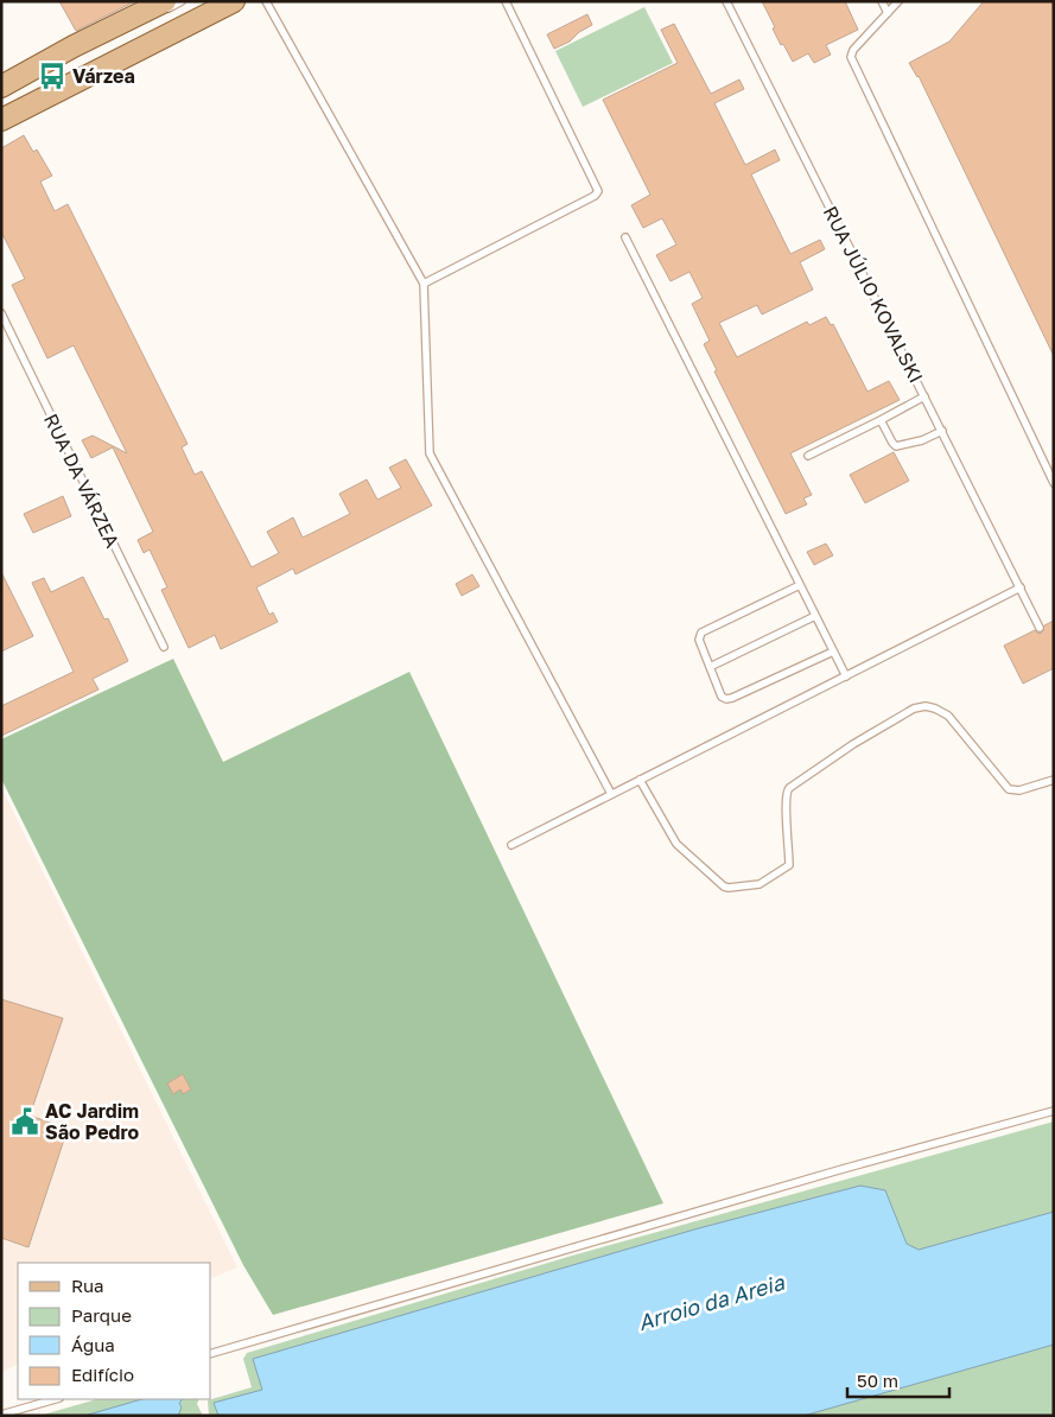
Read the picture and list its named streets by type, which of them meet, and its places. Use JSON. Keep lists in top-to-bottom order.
{
  "streets": {
    "lane": ["RUA JÚLIO KOVALSKI", "RUA DA VÁRZEA"]
  },
  "water": ["Arroio da Areia"],
  "places": {
    "bus stop": ["Várzea"],
    "public building": ["AC Jardim São Pedro"]
  },
  "legend": [
    "Rua",
    "Parque",
    "Água",
    "Edifício"
  ],
  "scale_bar": "50 m"
}
